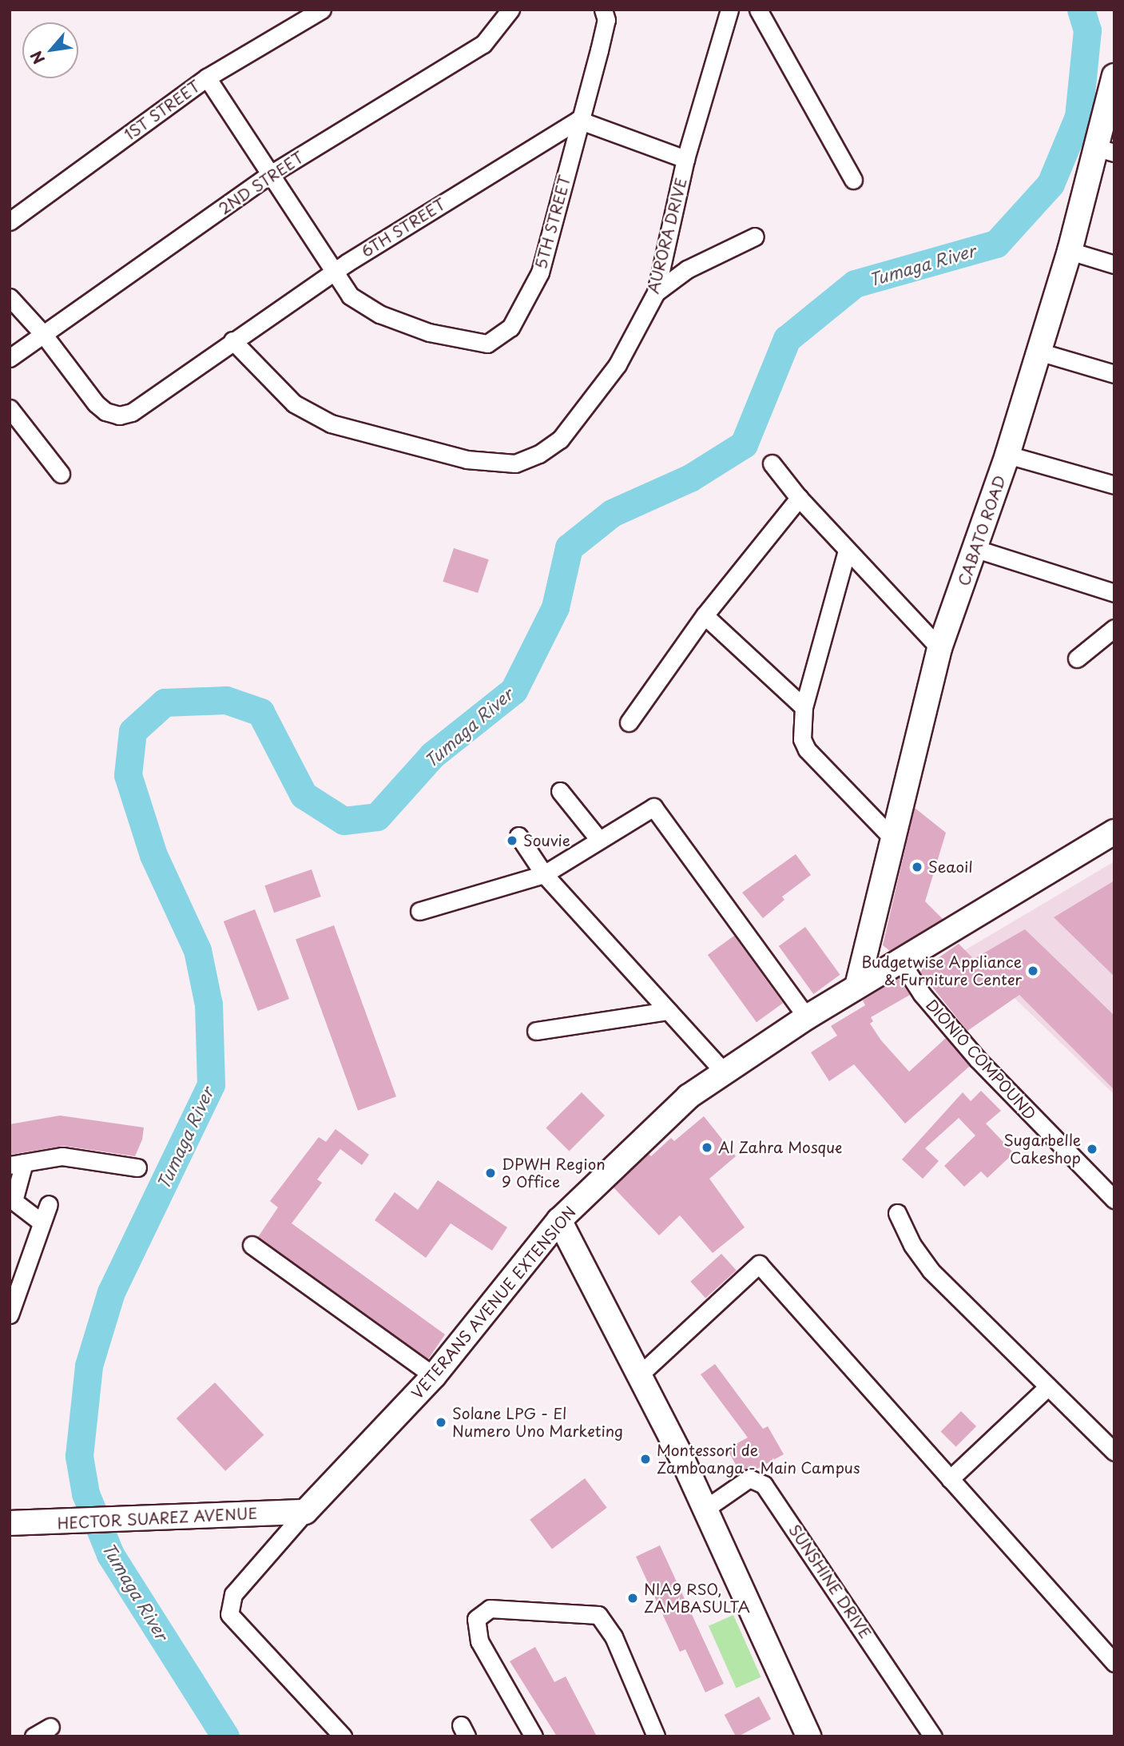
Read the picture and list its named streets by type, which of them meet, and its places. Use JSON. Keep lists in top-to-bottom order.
{
  "streets": {
    "main road": ["CABATO ROAD", "VETERANS AVENUE EXTENSION", "HECTOR SUAREZ AVENUE"],
    "street": [
      "1ST STREET",
      "2ND STREET",
      "5TH STREET",
      "6TH STREET",
      "AURORA DRIVE",
      "DIONIO COMPOUND",
      "SUNSHINE DRIVE"
    ]
  },
  "crossings": [
    ["1ST STREET", "5TH STREET"],
    ["2ND STREET", "5TH STREET"],
    ["2ND STREET", "6TH STREET"],
    ["5TH STREET", "6TH STREET"],
    ["6TH STREET", "AURORA DRIVE"],
    ["CABATO ROAD", "VETERANS AVENUE EXTENSION"],
    ["DIONIO COMPOUND", "VETERANS AVENUE EXTENSION"],
    ["VETERANS AVENUE EXTENSION", "HECTOR SUAREZ AVENUE"]
  ],
  "water": ["Tumaga River"],
  "places": [
    "Souvie",
    "Seaoil",
    "Budgetwise Appliance & Furniture Center",
    "Al Zahra Mosque",
    "Sugarbelle Cakeshop",
    "DPWH Region 9 Office",
    "Solane LPG - El Numero Uno Marketing",
    "Montessori de Zamboanga - Main Campus",
    "NIA9 RSO, ZAMBASULTA"
  ],
  "north": "bottom left"
}
